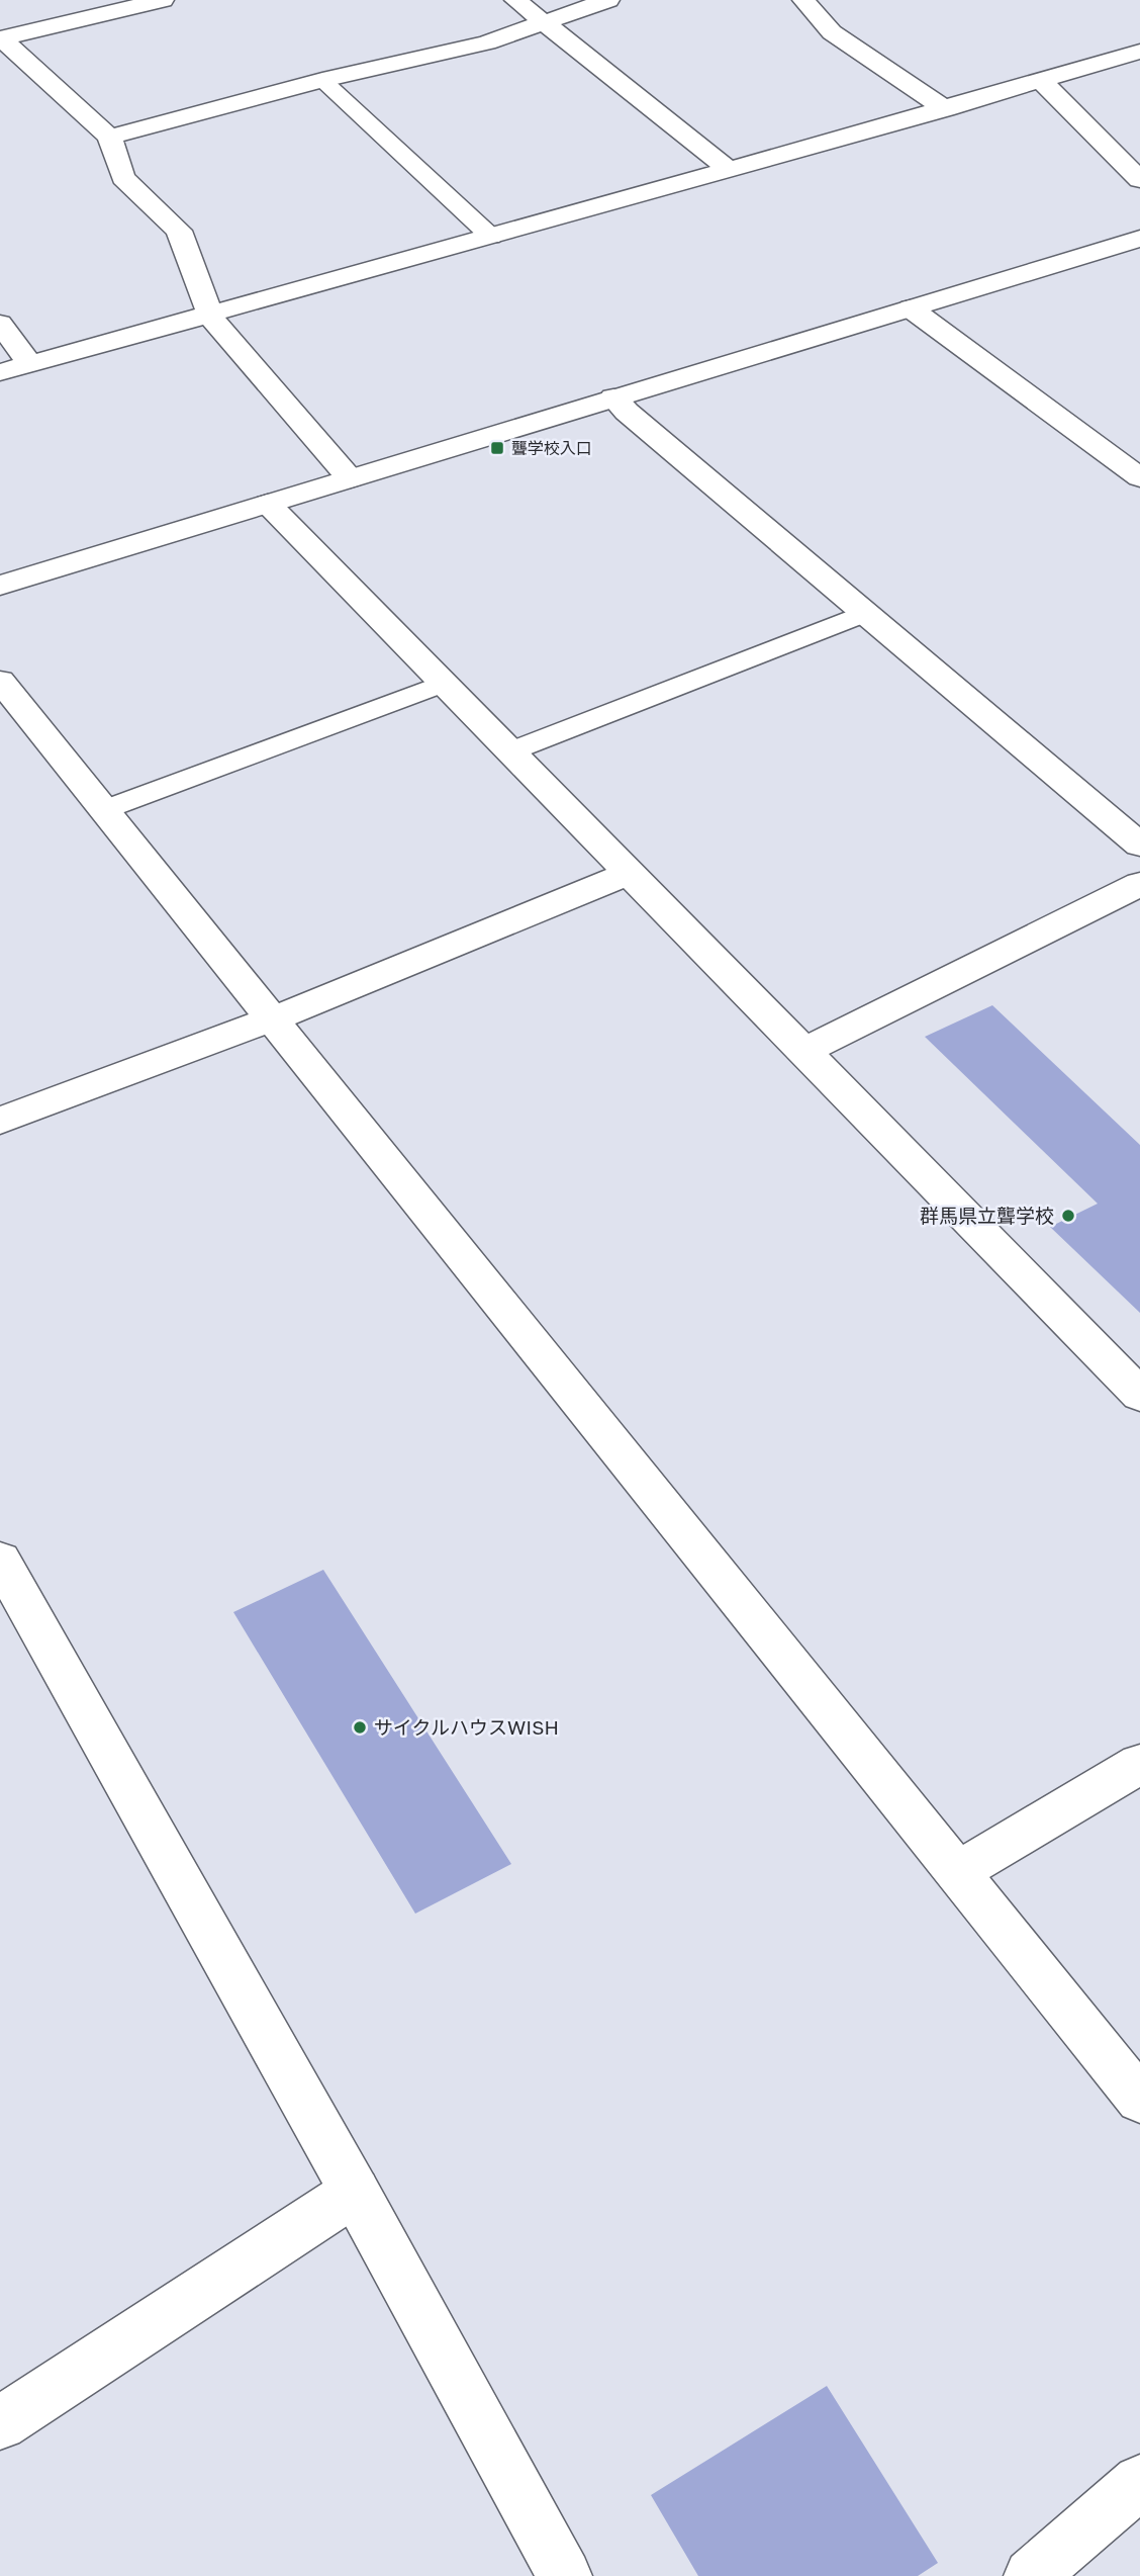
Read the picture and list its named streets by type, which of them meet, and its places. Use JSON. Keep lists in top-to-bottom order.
{
  "places": {
    "transit": ["聾学校入口"],
    "other": ["群馬県立聾学校", "サイクルハウスWISH"]
  }
}
